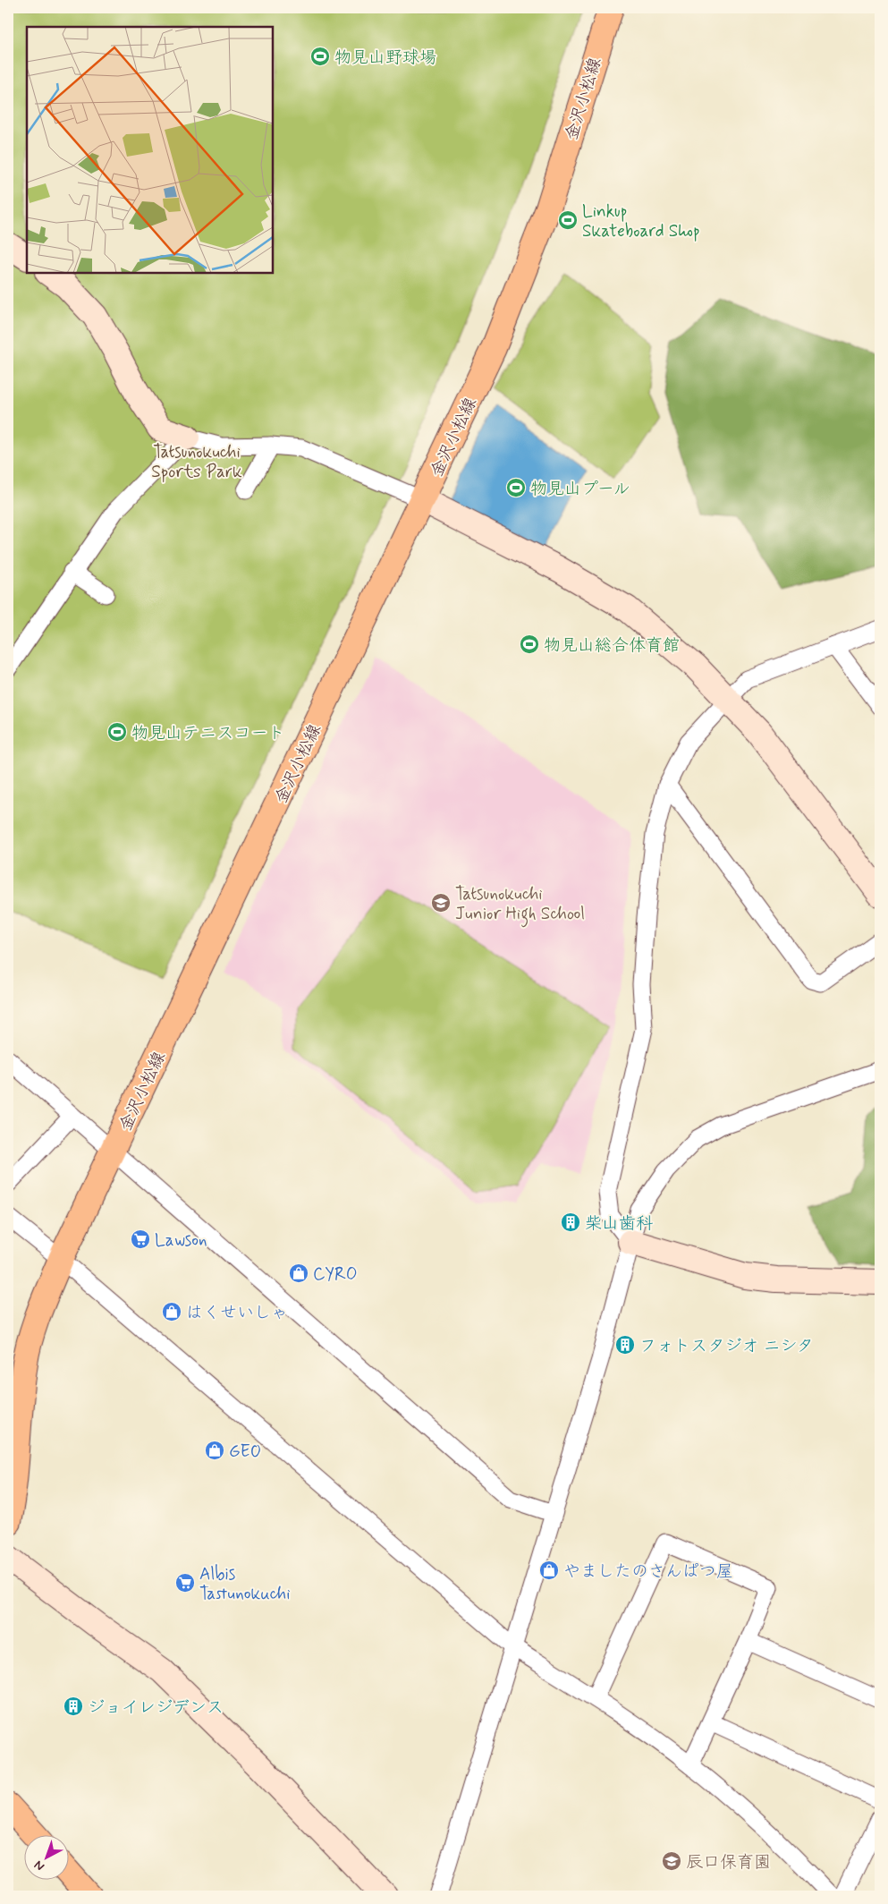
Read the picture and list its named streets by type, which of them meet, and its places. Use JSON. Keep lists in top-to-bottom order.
{
  "streets": {
    "main road": ["金沢小松線"]
  },
  "parks": ["Tatsunokuchi Sports Park"],
  "places": {
    "sports": [
      "物見山野球場",
      "Linkup Skateboard Shop",
      "物見山プール",
      "物見山総合体育館",
      "物見山テニスコート"
    ],
    "school or university": ["Tatsunokuchi Junior High School", "辰口保育園"],
    "building": ["柴山歯科", "フォトスタジオ ニシタ", "ジョイレジデンス"],
    "supermarket": ["Lawson", "Albis Tastunokuchi"],
    "shop": [
      "CYRO",
      "はくせいしゃ",
      "GEO",
      "やましたのさんぱつ屋"
    ]
  },
  "north": "bottom left"
}
